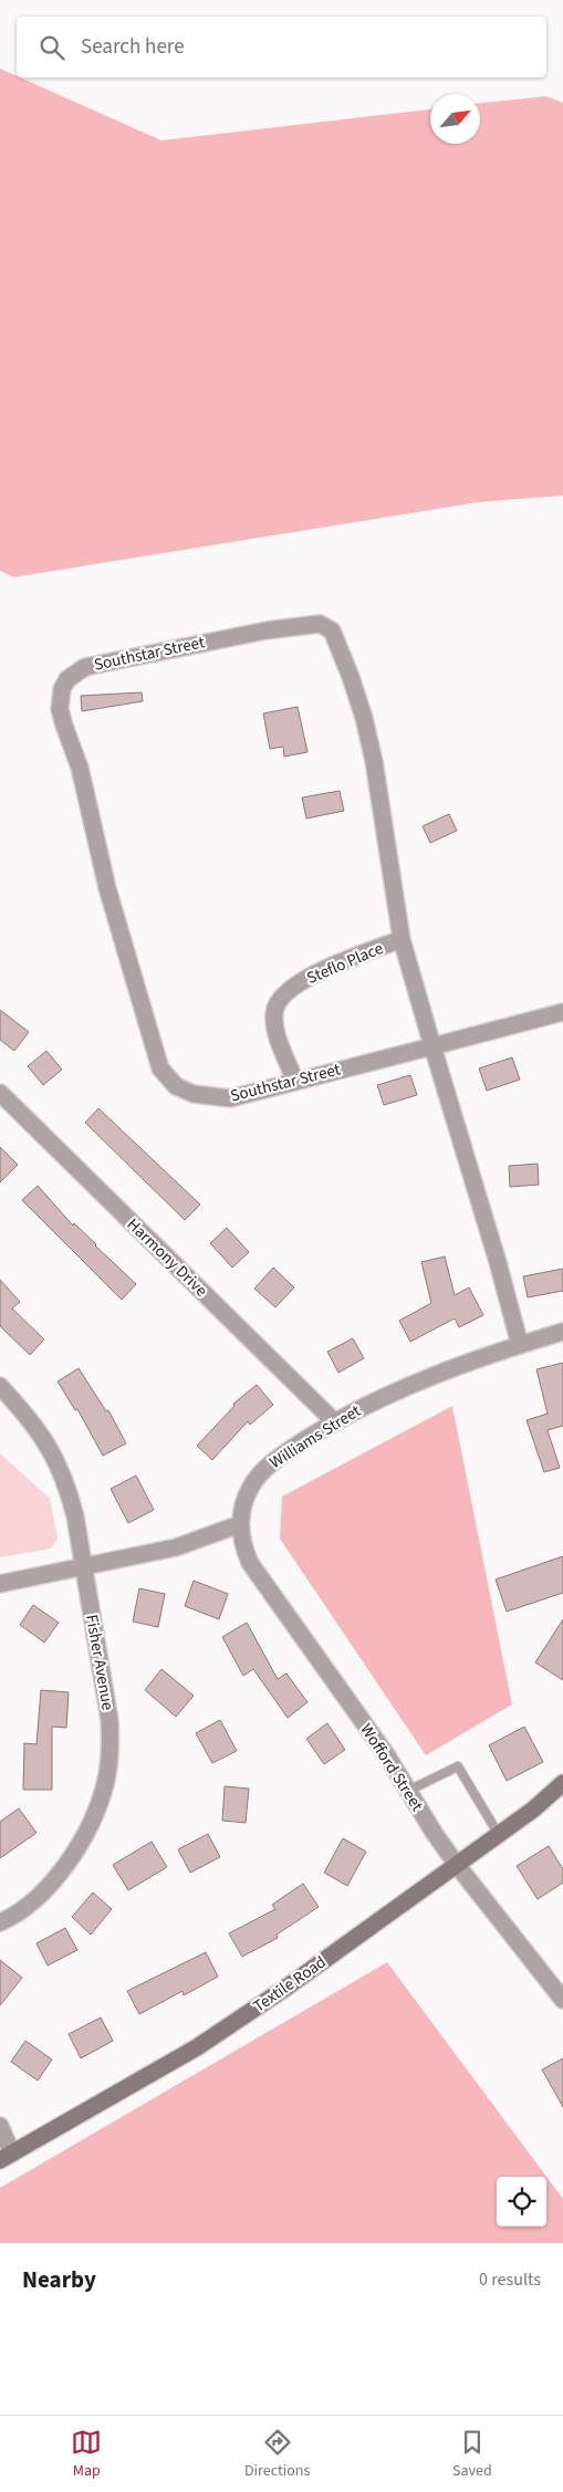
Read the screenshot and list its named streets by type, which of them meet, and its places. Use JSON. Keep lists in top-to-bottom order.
{
  "streets": {
    "street": [
      "Southstar Street",
      "Steflo Place",
      "Harmony Drive",
      "Williams Street",
      "Fisher Avenue",
      "Wofford Street",
      "Textile Road"
    ]
  },
  "crossings": [
    ["Southstar Street", "Steflo Place"],
    ["Southstar Street", "Williams Street"],
    ["Harmony Drive", "Williams Street"],
    ["Williams Street", "Wofford Street"],
    ["Wofford Street", "Textile Road"]
  ],
  "north": "top right",
  "page": {
    "search": "Search here",
    "heading": ["Nearby", "0 results"],
    "nav": ["Map", "Directions", "Saved"]
  }
}
